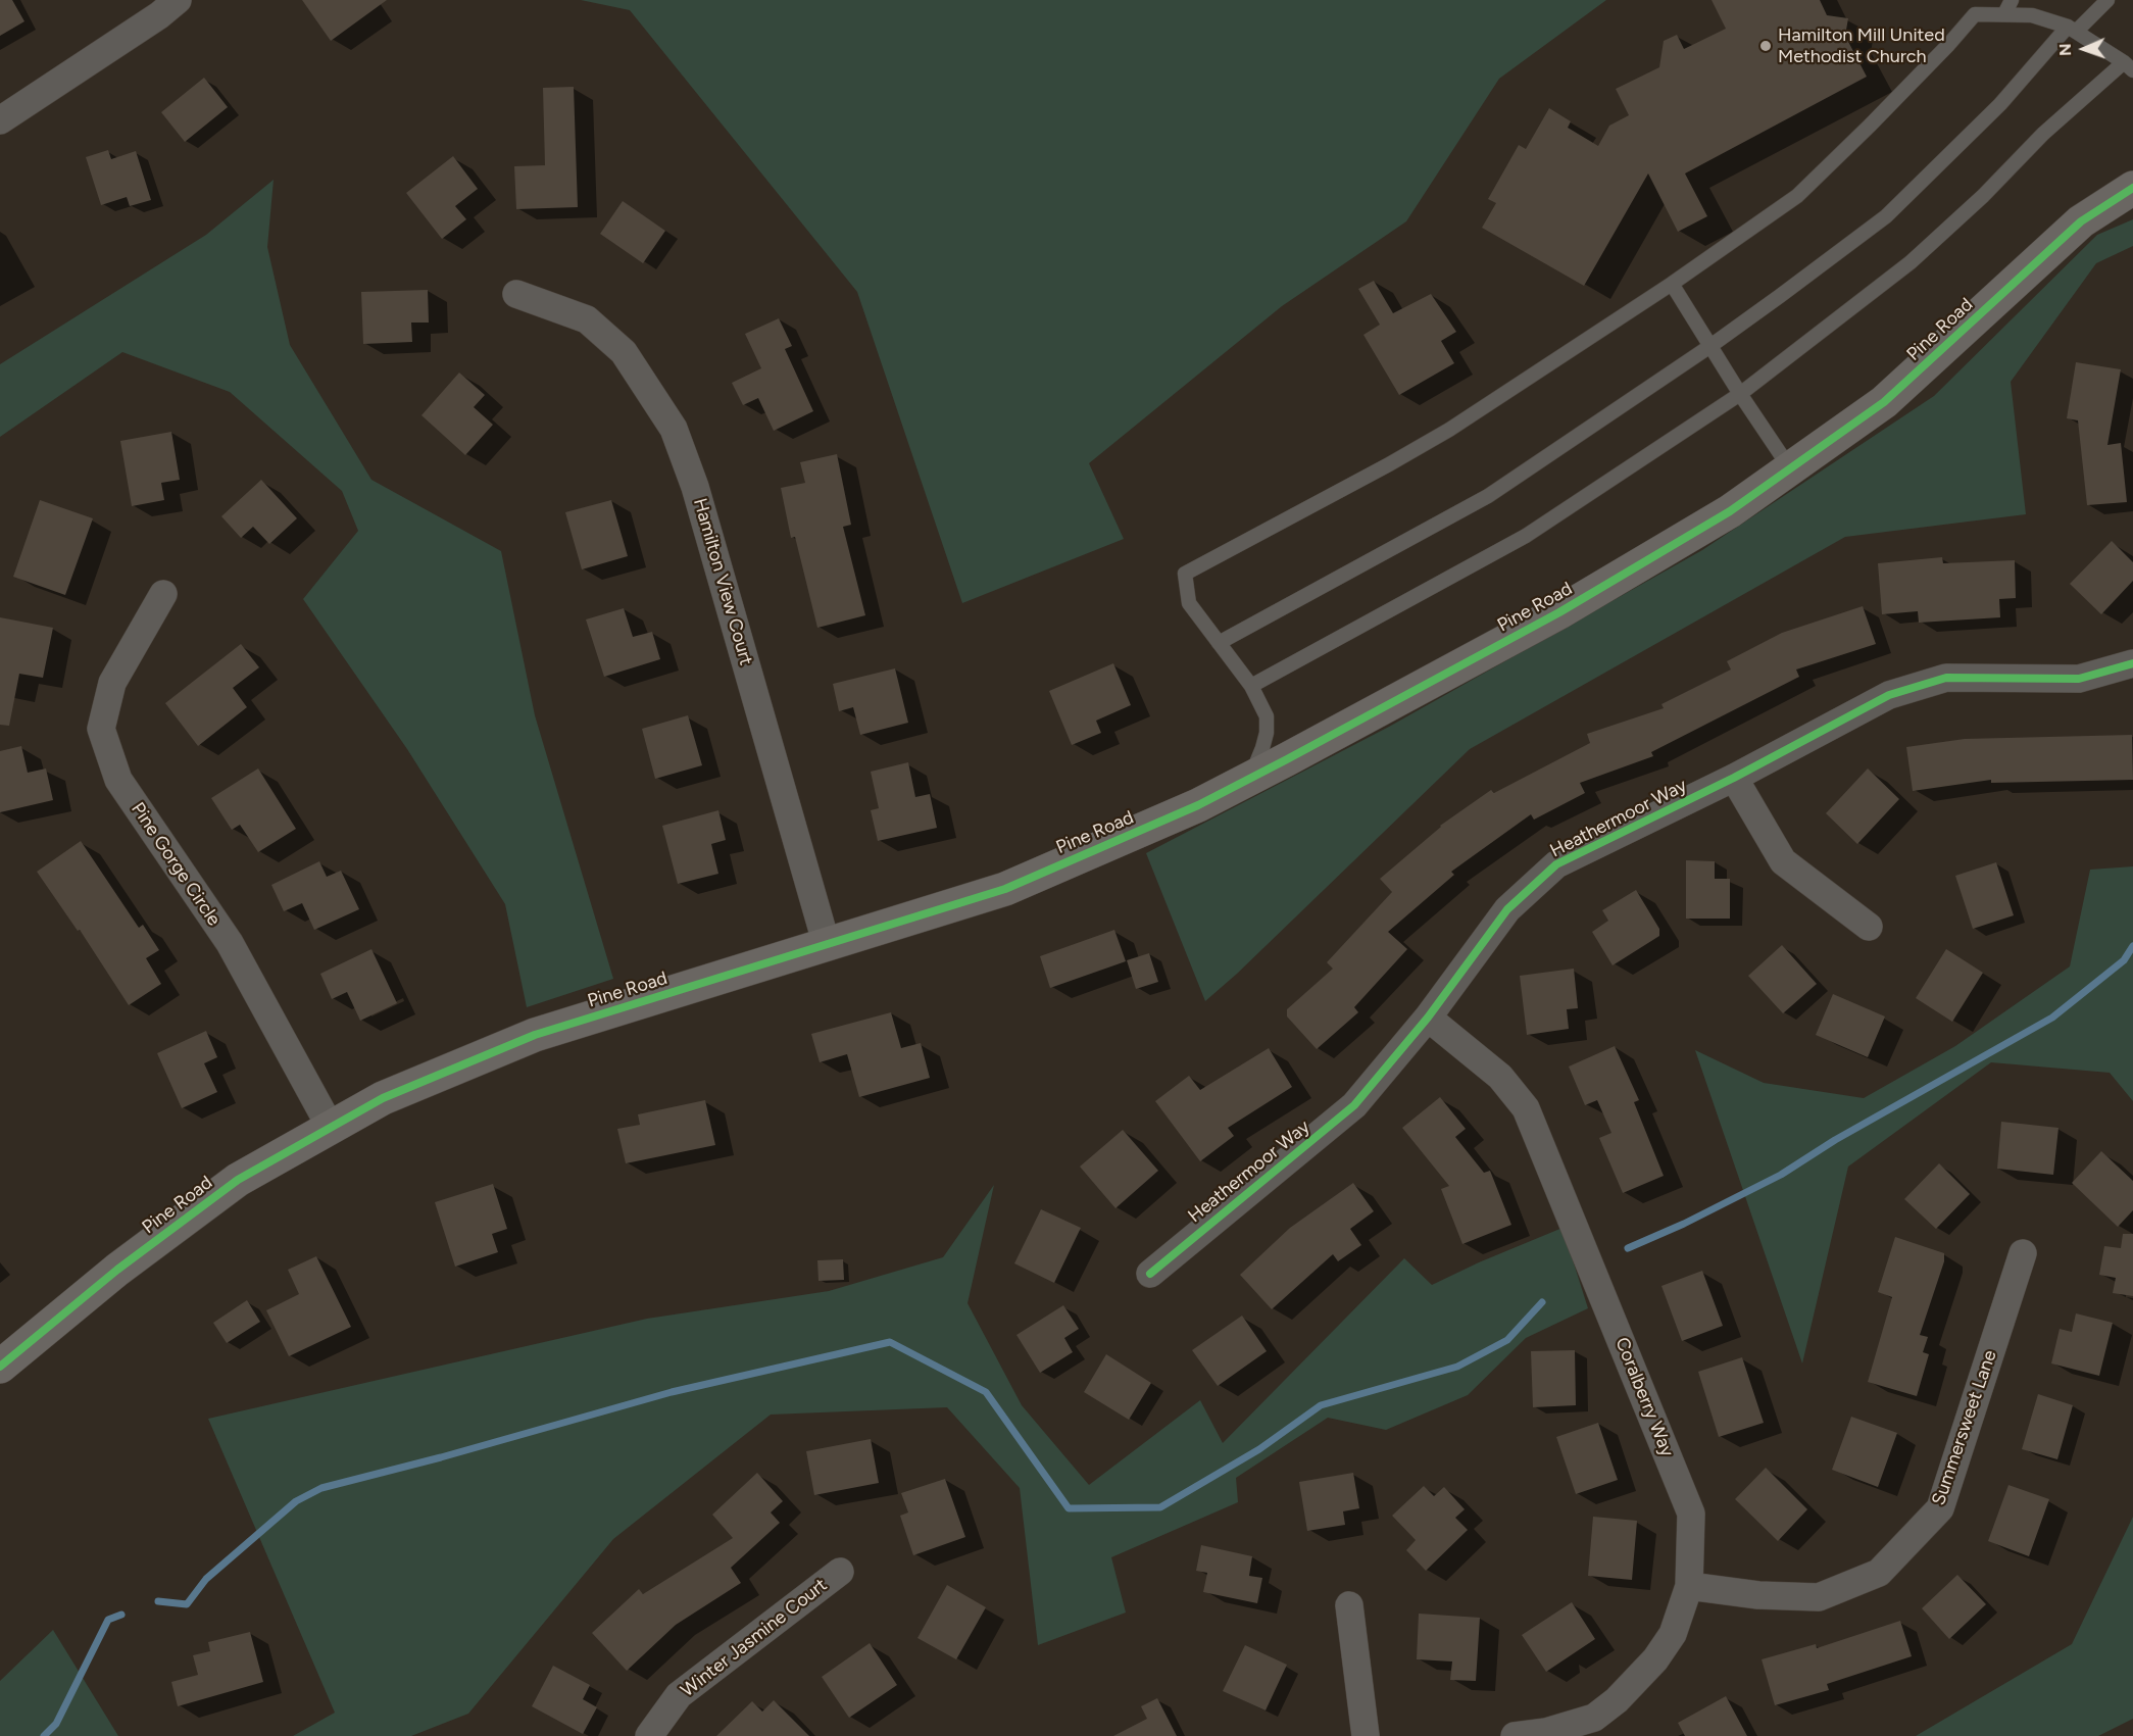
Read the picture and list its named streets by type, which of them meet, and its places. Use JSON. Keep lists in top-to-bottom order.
{
  "streets": {
    "street": [
      "Pine Road",
      "Hamilton View Court",
      "Heathermoor Way",
      "Pine Gorge Circle",
      "Coralberry Way",
      "Summersweet Lane",
      "Winter Jasmine Court"
    ]
  },
  "crossings": [
    ["Pine Road", "Hamilton View Court"],
    ["Pine Road", "Pine Gorge Circle"],
    ["Heathermoor Way", "Coralberry Way"],
    ["Coralberry Way", "Summersweet Lane"]
  ],
  "places": ["Hamilton Mill United Methodist Church"],
  "north": "left"
}
